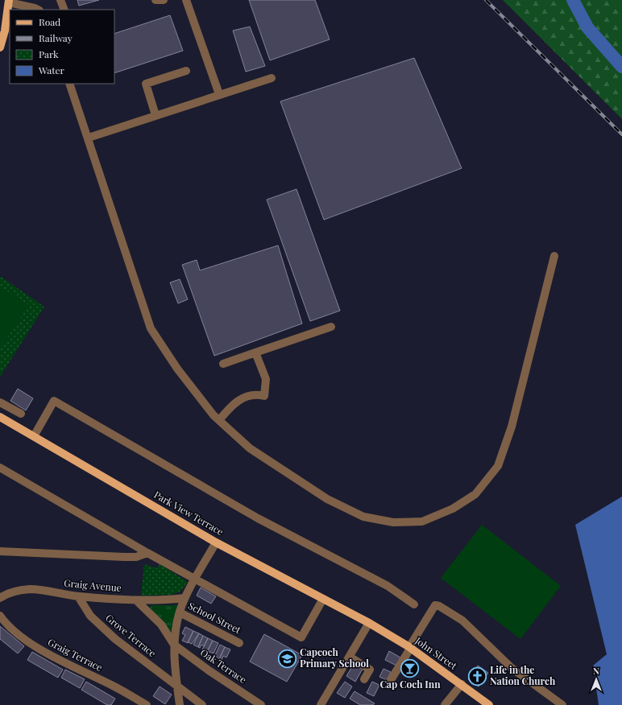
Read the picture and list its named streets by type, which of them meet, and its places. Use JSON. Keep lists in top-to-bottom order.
{
  "streets": {
    "main road": ["Park View Terrace", "John Street"],
    "street": [
      "Graig Avenue",
      "School Street",
      "Grove Terrace",
      "Graig Terrace",
      "Oak Terrace"
    ]
  },
  "crossings": [
    ["Park View Terrace", "John Street"],
    ["Graig Avenue", "Grove Terrace"]
  ],
  "places": {
    "school or university": ["Capcoch Primary School"],
    "bar": ["Cap Coch Inn"],
    "church": ["Life in the Nation Church"]
  },
  "legend": [
    "Road",
    "Railway",
    "Park",
    "Water"
  ],
  "north": "top"
}
